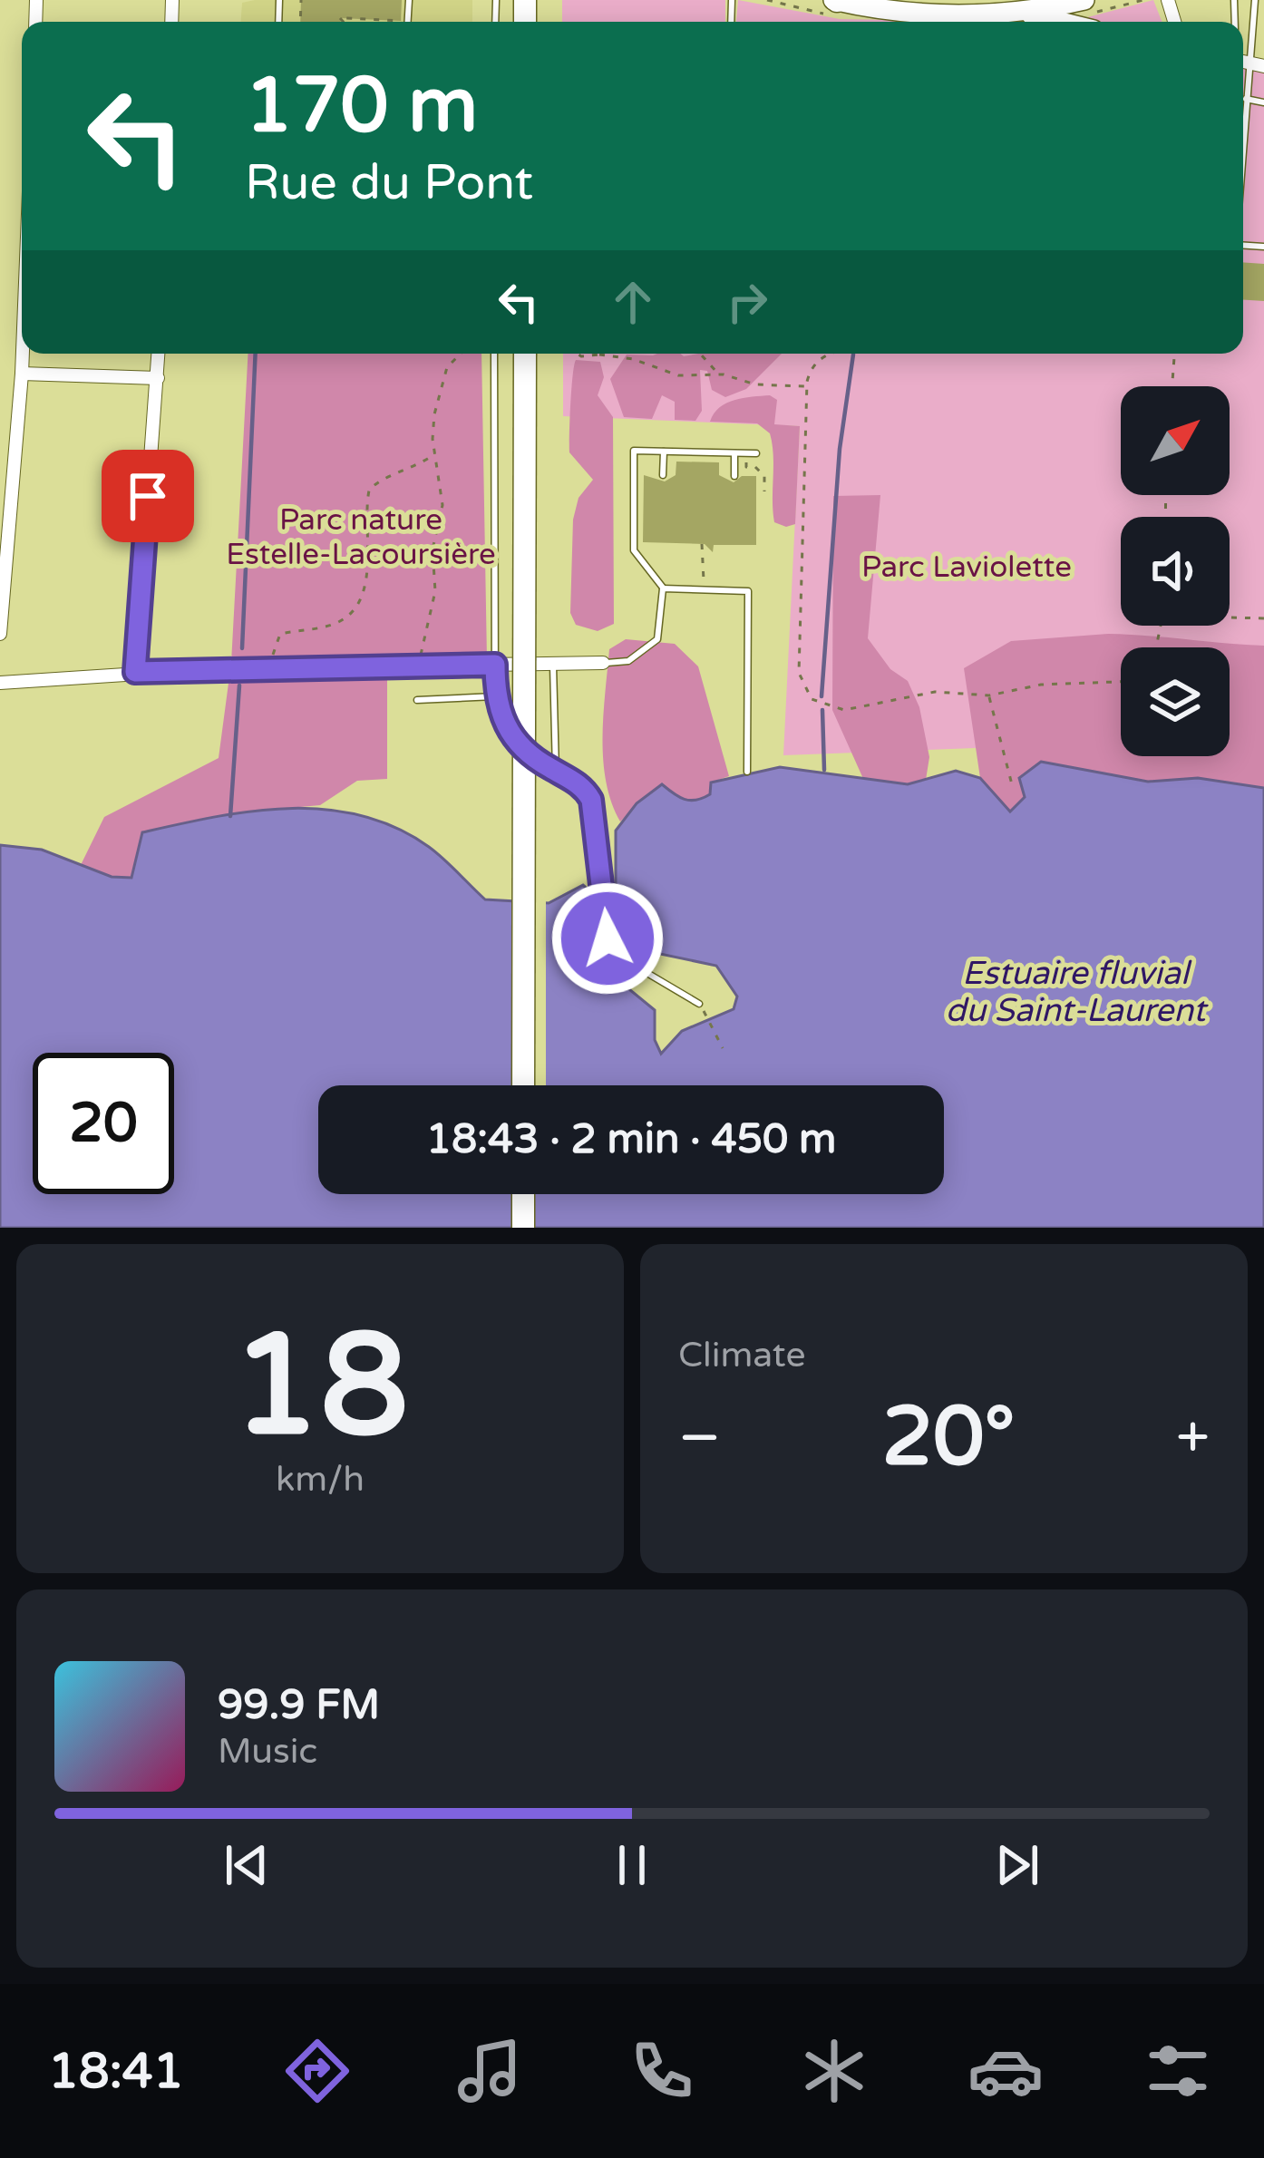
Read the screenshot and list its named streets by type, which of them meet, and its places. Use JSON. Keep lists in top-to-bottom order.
{
  "water": ["Estuaire fluvial du Saint-Laurent"],
  "parks": ["Parc nature Estelle-Lacoursière", "Parc Laviolette"],
  "north": "top right",
  "page": {
    "turn": ["170 m", "Rue du Pont"],
    "limit": "20",
    "trip": "18:43 · 2 min · 450 m",
    "tile": [
      ["18", "km/h"],
      "Climate"
    ],
    "heat": ["−", "20°", "+"],
    "song": ["99.9 FM", "Music"],
    "tabs": "18:41"
  }
}
